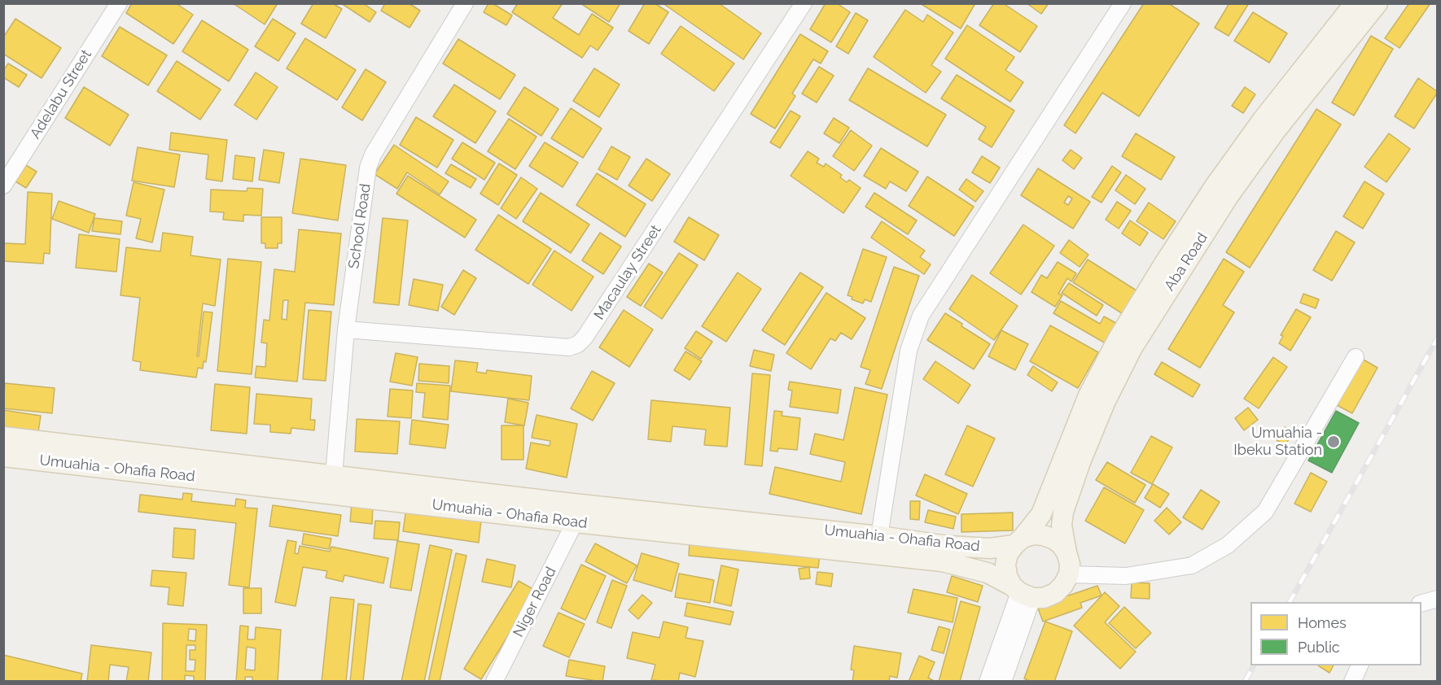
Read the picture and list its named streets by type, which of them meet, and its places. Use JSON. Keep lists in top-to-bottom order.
{
  "streets": {
    "main road": ["Aba Road", "Umuahia - Ohafia Road"],
    "street": [
      "Adelabu Street",
      "School Road",
      "Macaulay Street",
      "Niger Road"
    ]
  },
  "crossings": [
    ["School Road", "Macaulay Street"],
    ["School Road", "Umuahia - Ohafia Road"],
    ["Aba Road", "Umuahia - Ohafia Road"],
    ["Umuahia - Ohafia Road", "Niger Road"]
  ],
  "places": ["Umuahia - Ibeku Station"],
  "legend": ["Homes", "Public"]
}
